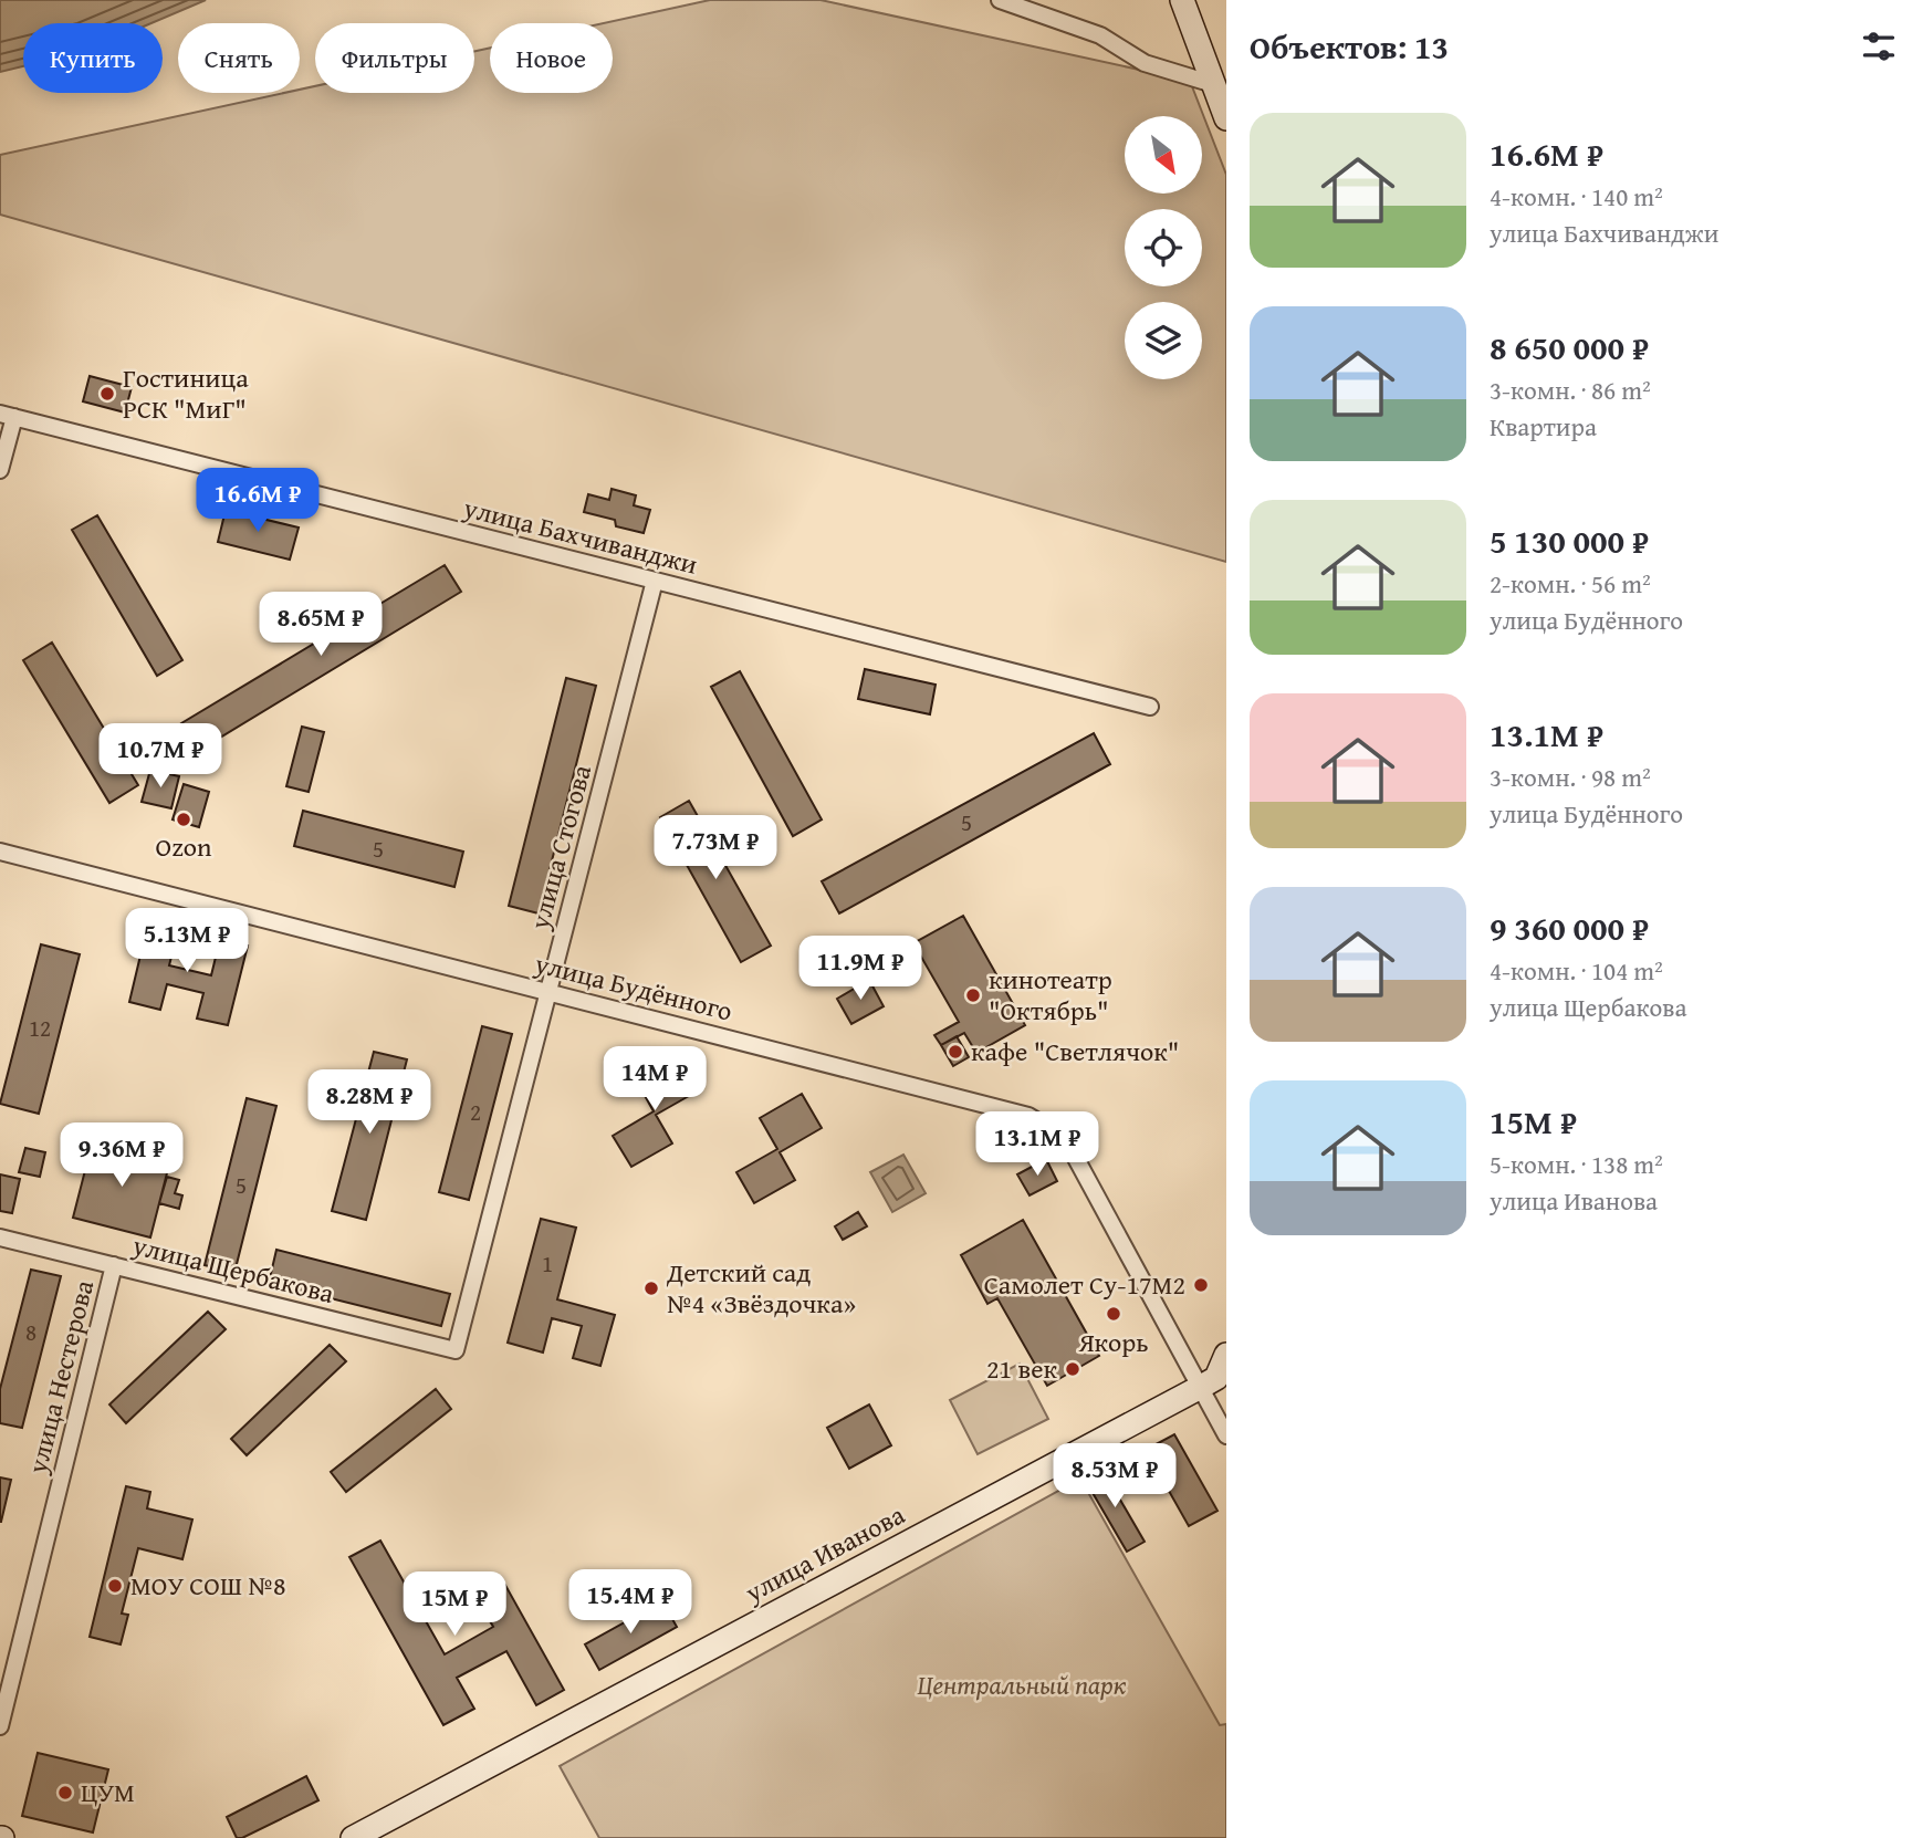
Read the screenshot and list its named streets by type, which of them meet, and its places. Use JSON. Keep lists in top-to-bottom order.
{
  "streets": {
    "street": [
      "улица Бахчиванджи",
      "улица Стогова",
      "улица Будённого",
      "улица Щербакова",
      "улица Нестерова",
      "улица Иванова"
    ]
  },
  "crossings": [
    ["улица Бахчиванджи", "улица Стогова"],
    ["улица Стогова", "улица Будённого"],
    ["улица Стогова", "улица Щербакова"],
    ["улица Будённого", "улица Иванова"],
    ["улица Щербакова", "улица Нестерова"]
  ],
  "parks": ["Центральный парк"],
  "places": [
    "Гостиница РСК \"МиГ\"",
    "Ozon",
    "кинотеатр \"Октябрь\"",
    "кафе \"Светлячок\"",
    "Самолет Су-17М2",
    "Детский сад №4 «Звёздочка»",
    "Якорь",
    "21 век",
    "МОУ СОШ №8",
    "ЦУМ"
  ],
  "house_numbers": [
    "5",
    "5",
    "12",
    "2",
    "5",
    "1",
    "8"
  ],
  "north": "bottom right",
  "page": {
    "heading": "Объектов: 13",
    "chip": [
      "Купить",
      "Снять",
      "Фильтры",
      "Новое"
    ],
    "list": [
      {
        "name": "16.6M ₽",
        "note": "4-комн. · 140 m² · улица Бахчиванджи"
      },
      {
        "name": "8 650 000 ₽",
        "note": "3-комн. · 86 m² · Квартира"
      },
      {
        "name": "5 130 000 ₽",
        "note": "2-комн. · 56 m² · улица Будённого"
      },
      {
        "name": "13.1M ₽",
        "note": "3-комн. · 98 m² · улица Будённого"
      },
      {
        "name": "9 360 000 ₽",
        "note": "4-комн. · 104 m² · улица Щербакова"
      },
      {
        "name": "15M ₽",
        "note": "5-комн. · 138 m² · улица Иванова"
      }
    ],
    "price": [
      "16.6M ₽",
      "8.65M ₽",
      "10.7M ₽",
      "7.73M ₽",
      "5.13M ₽",
      "11.9M ₽",
      "14M ₽",
      "8.28M ₽",
      "13.1M ₽",
      "9.36M ₽",
      "8.53M ₽",
      "15.4M ₽",
      "15M ₽"
    ]
  }
}
